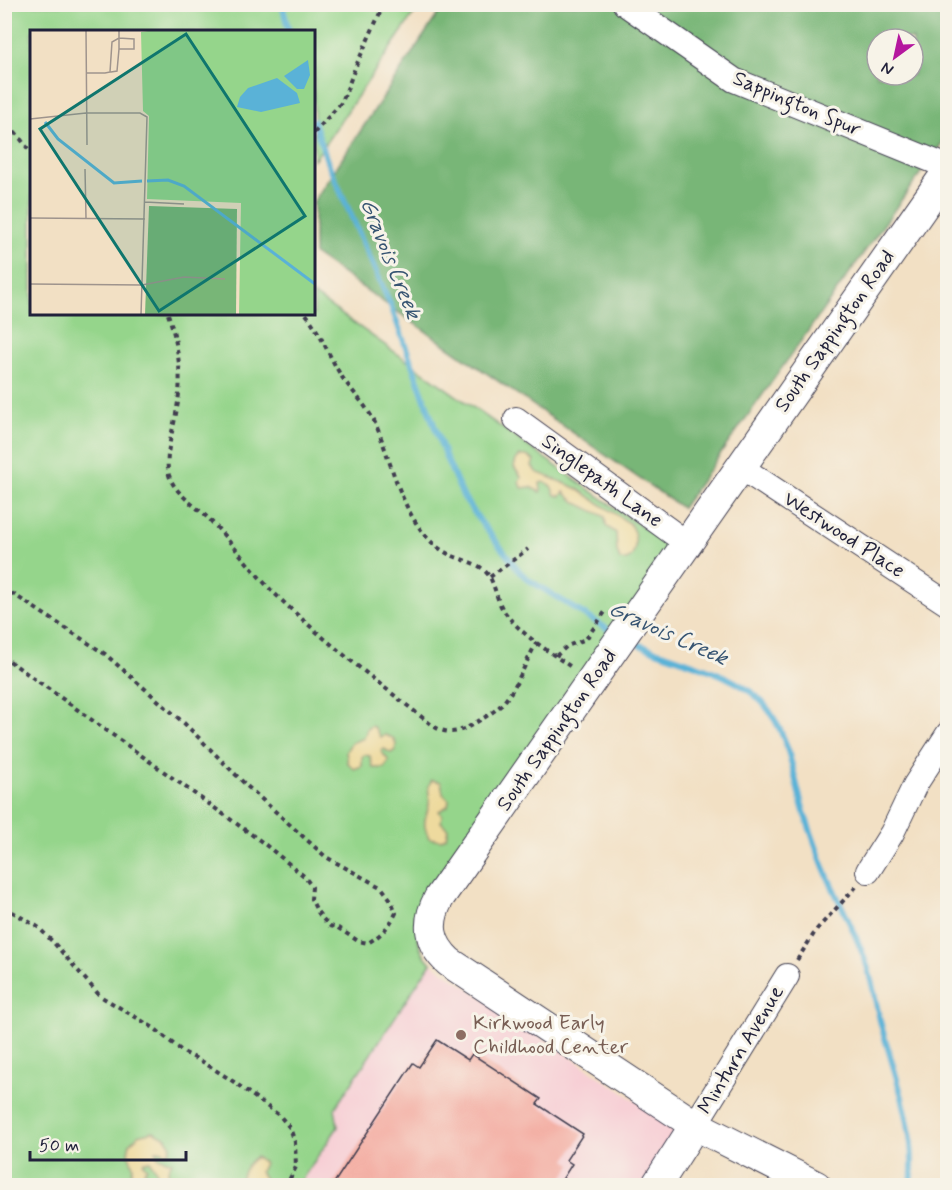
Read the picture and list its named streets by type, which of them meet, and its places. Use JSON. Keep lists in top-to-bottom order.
{
  "streets": {
    "street": [
      "Sappington Spur",
      "South Sappington Road",
      "Singlepath Lane",
      "Westwood Place",
      "Minturn Avenue"
    ]
  },
  "crossings": [
    ["Sappington Spur", "South Sappington Road"],
    ["South Sappington Road", "Singlepath Lane"],
    ["South Sappington Road", "Westwood Place"],
    ["South Sappington Road", "Minturn Avenue"]
  ],
  "water": ["Gravois Creek"],
  "places": ["Kirkwood Early Childhood Center"],
  "scale_bar": "50 m",
  "north": "bottom left"
}
